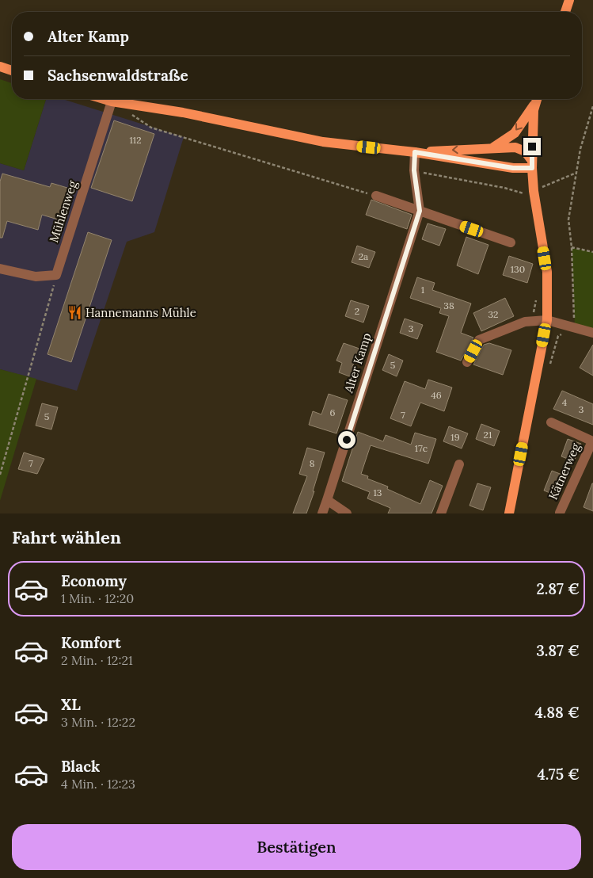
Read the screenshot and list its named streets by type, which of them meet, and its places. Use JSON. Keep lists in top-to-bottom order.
{
  "streets": {
    "street": ["Mühlenweg", "Alter Kamp", "Kätnerweg"]
  },
  "places": {
    "restaurant": ["Hannemanns Mühle"]
  },
  "house_numbers": [
    "112",
    "2a",
    "130",
    "1",
    "38",
    "2",
    "32",
    "3",
    "5",
    "46",
    "4",
    "3",
    "6",
    "7",
    "5",
    "21",
    "19",
    "17c",
    "7",
    "8",
    "13"
  ],
  "page": {
    "banner": ["Alter Kamp", "Sachsenwaldstraße"],
    "heading": "Fahrt wählen",
    "list": [
      {
        "name": "Economy",
        "note": "1 Min. · 12:20",
        "value": "2.87 €"
      },
      {
        "name": "Komfort",
        "note": "2 Min. · 12:21",
        "value": "3.87 €"
      },
      {
        "name": "XL",
        "note": "3 Min. · 12:22",
        "value": "4.88 €"
      },
      {
        "name": "Black",
        "note": "4 Min. · 12:23",
        "value": "4.75 €"
      }
    ],
    "buttons": "Bestätigen"
  }
}
